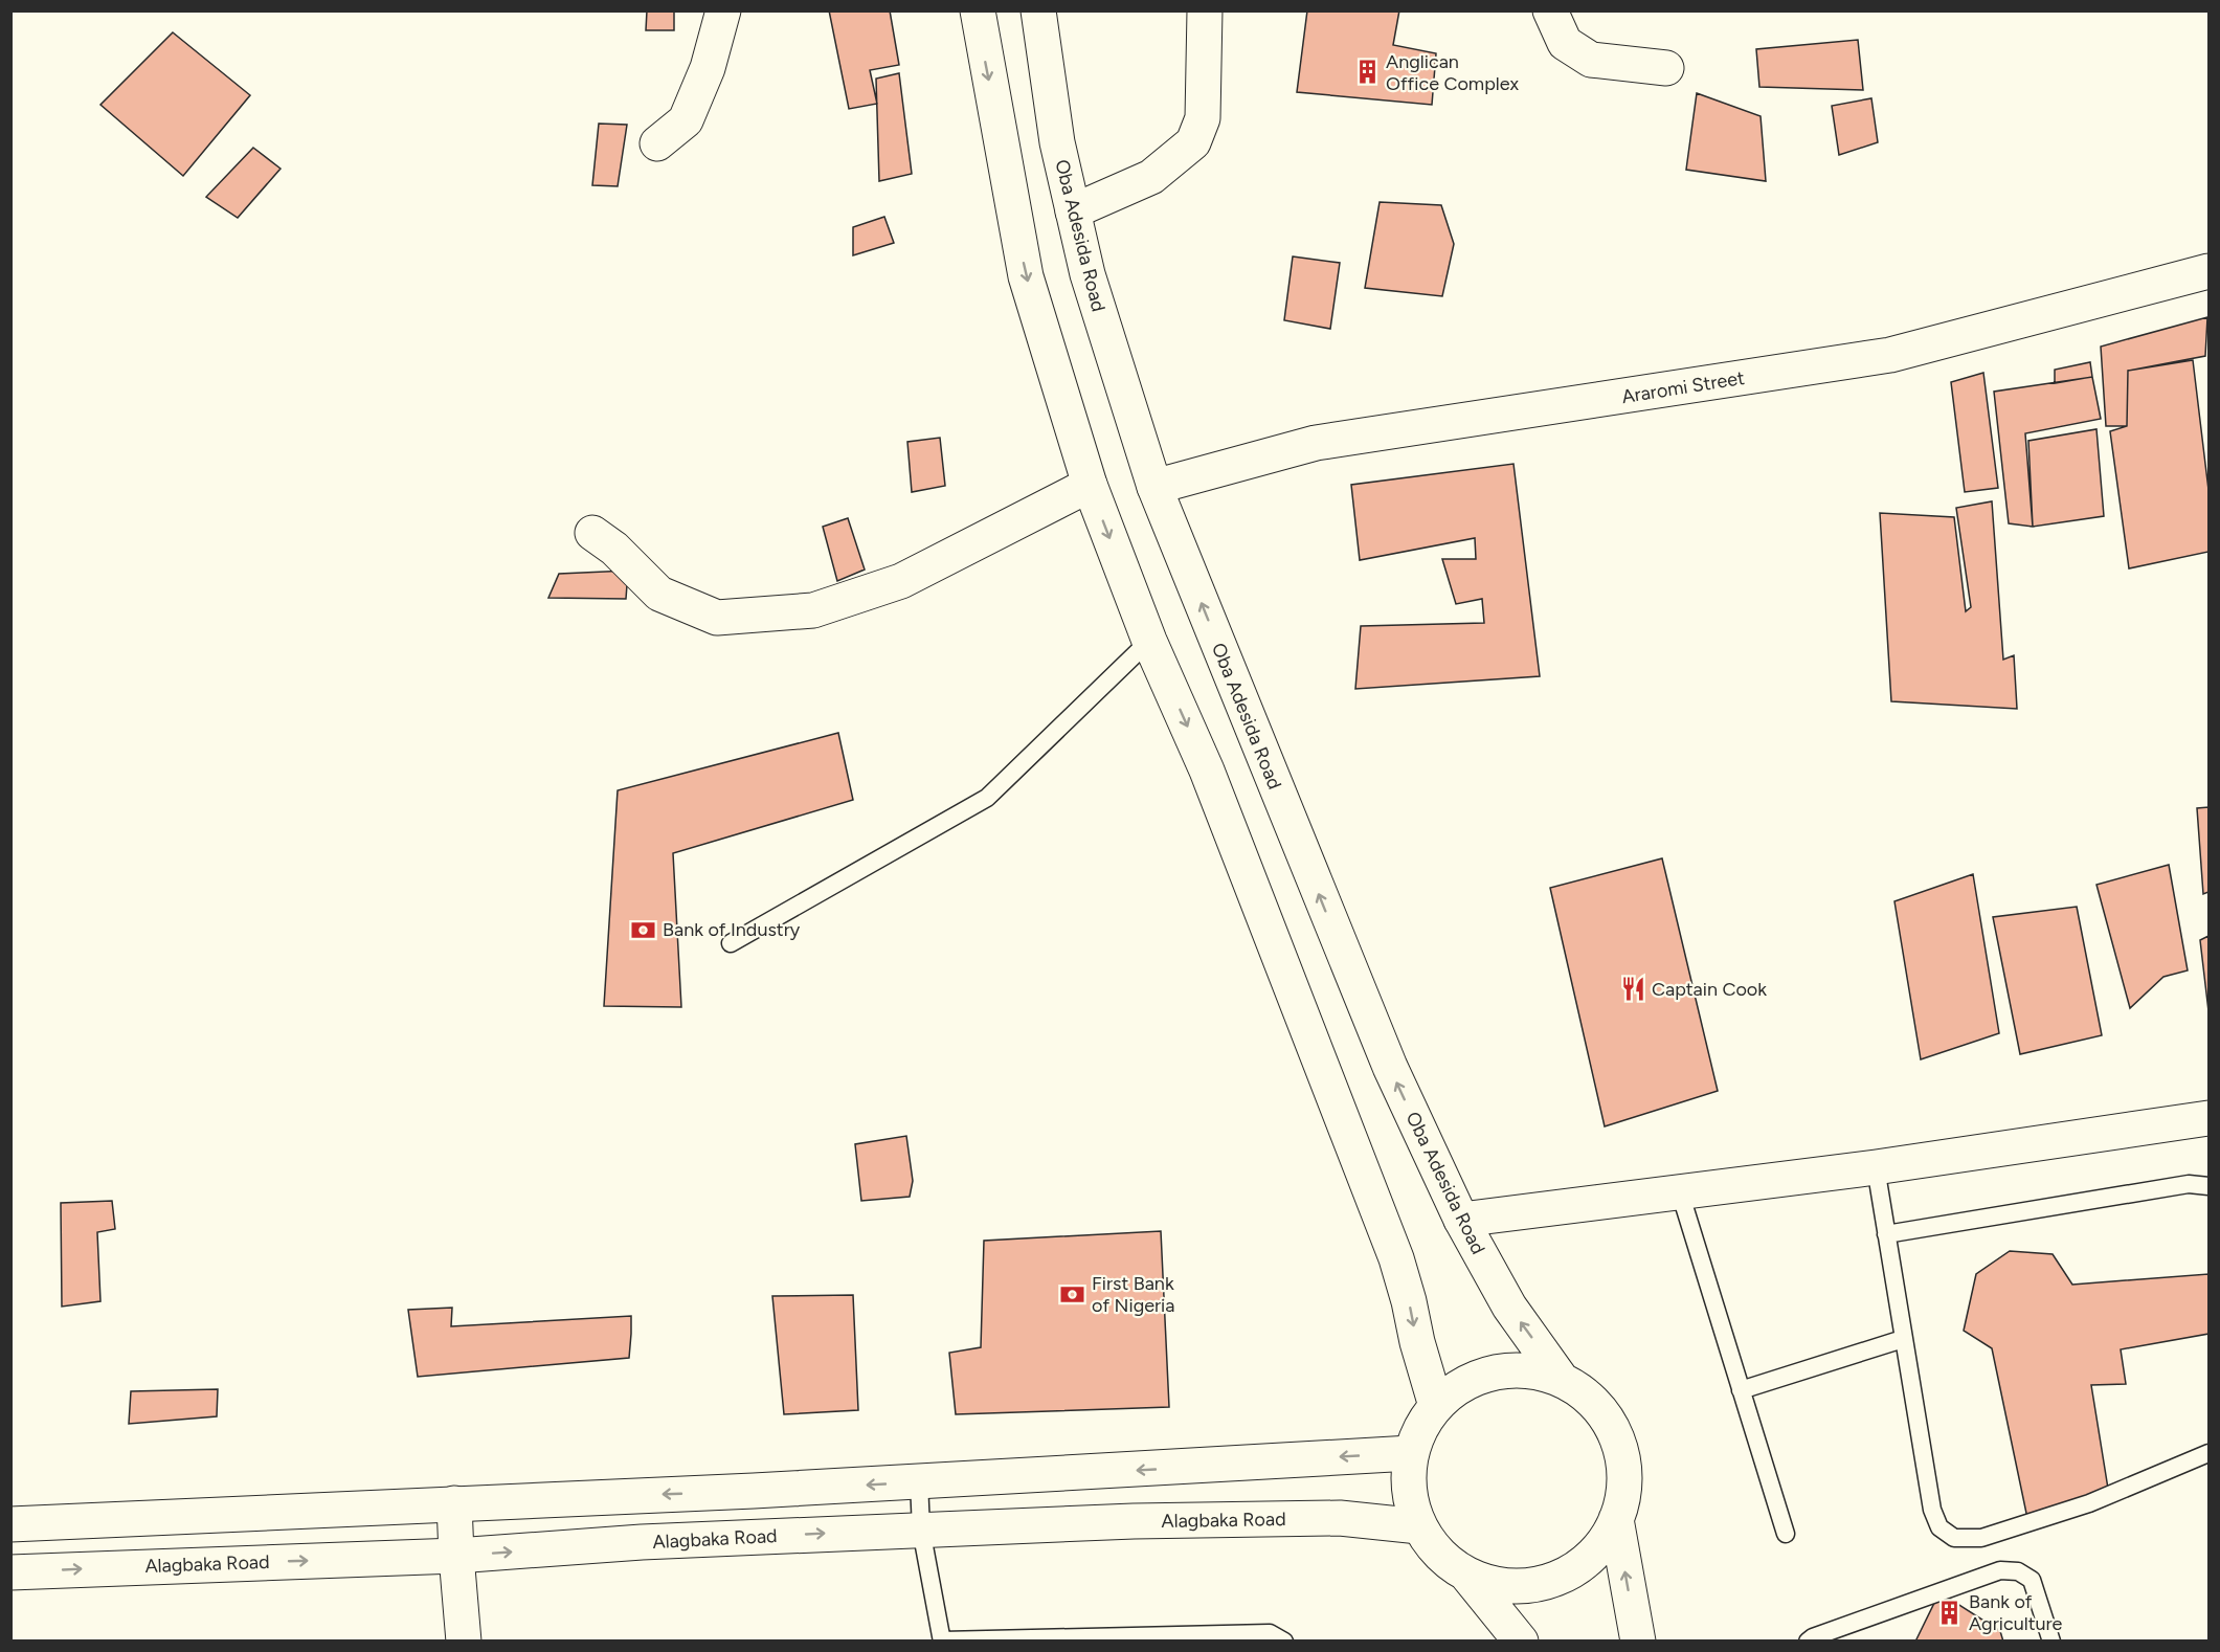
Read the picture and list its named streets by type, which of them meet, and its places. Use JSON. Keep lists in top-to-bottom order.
{
  "streets": {
    "main road": ["Oba Adesida Road", "Araromi Street", "Alagbaka Road"]
  },
  "crossings": [
    ["Oba Adesida Road", "Araromi Street"],
    ["Oba Adesida Road", "Alagbaka Road"]
  ],
  "places": {
    "building": ["Anglican Office Complex", "Bank of Agriculture"],
    "bank": ["Bank of Industry", "First Bank of Nigeria"],
    "restaurant": ["Captain Cook"]
  }
}
